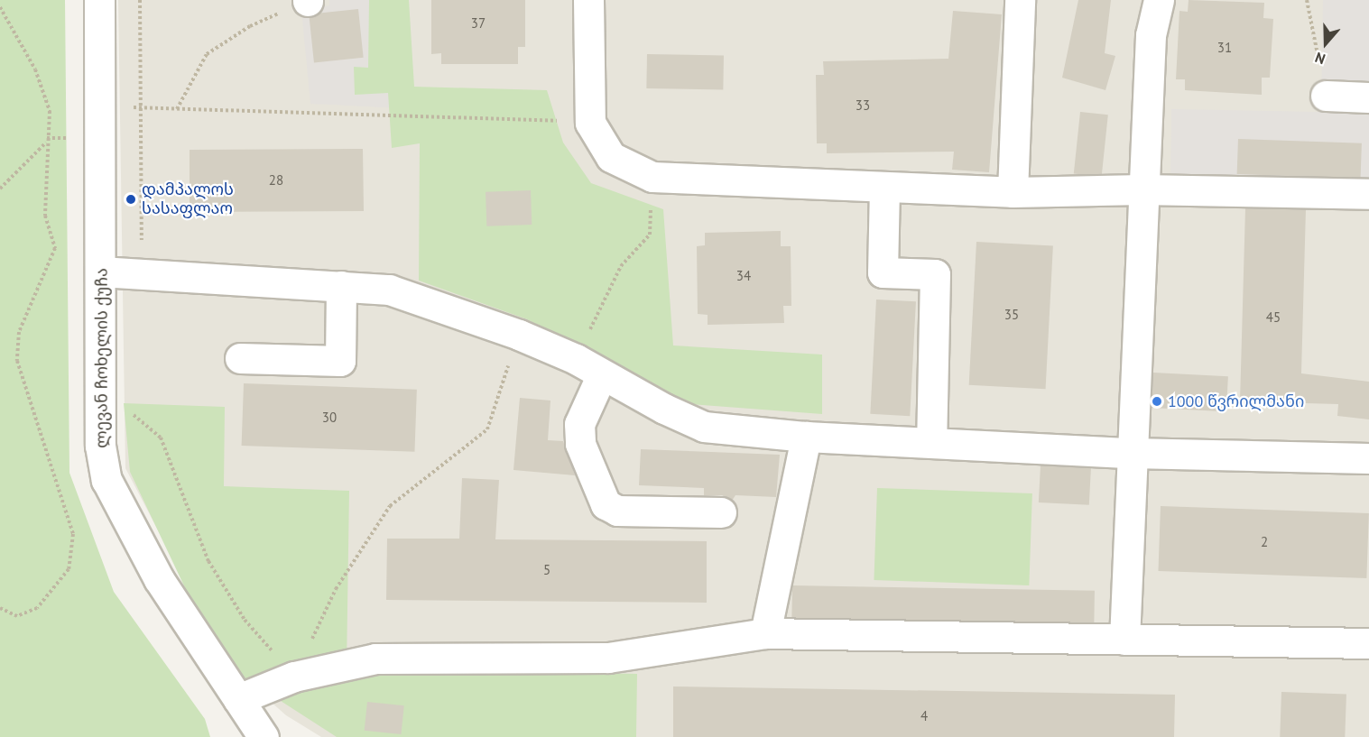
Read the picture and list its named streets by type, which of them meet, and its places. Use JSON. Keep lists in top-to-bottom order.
{
  "streets": {
    "street": ["ლევან ჩოხელის ქუჩა"]
  },
  "places": ["დამპალოს სასაფლაო", "1000 წვრილმანი"],
  "house_numbers": [
    "37",
    "31",
    "33",
    "28",
    "34",
    "35",
    "45",
    "30",
    "2",
    "5",
    "4"
  ],
  "north": "bottom"
}
